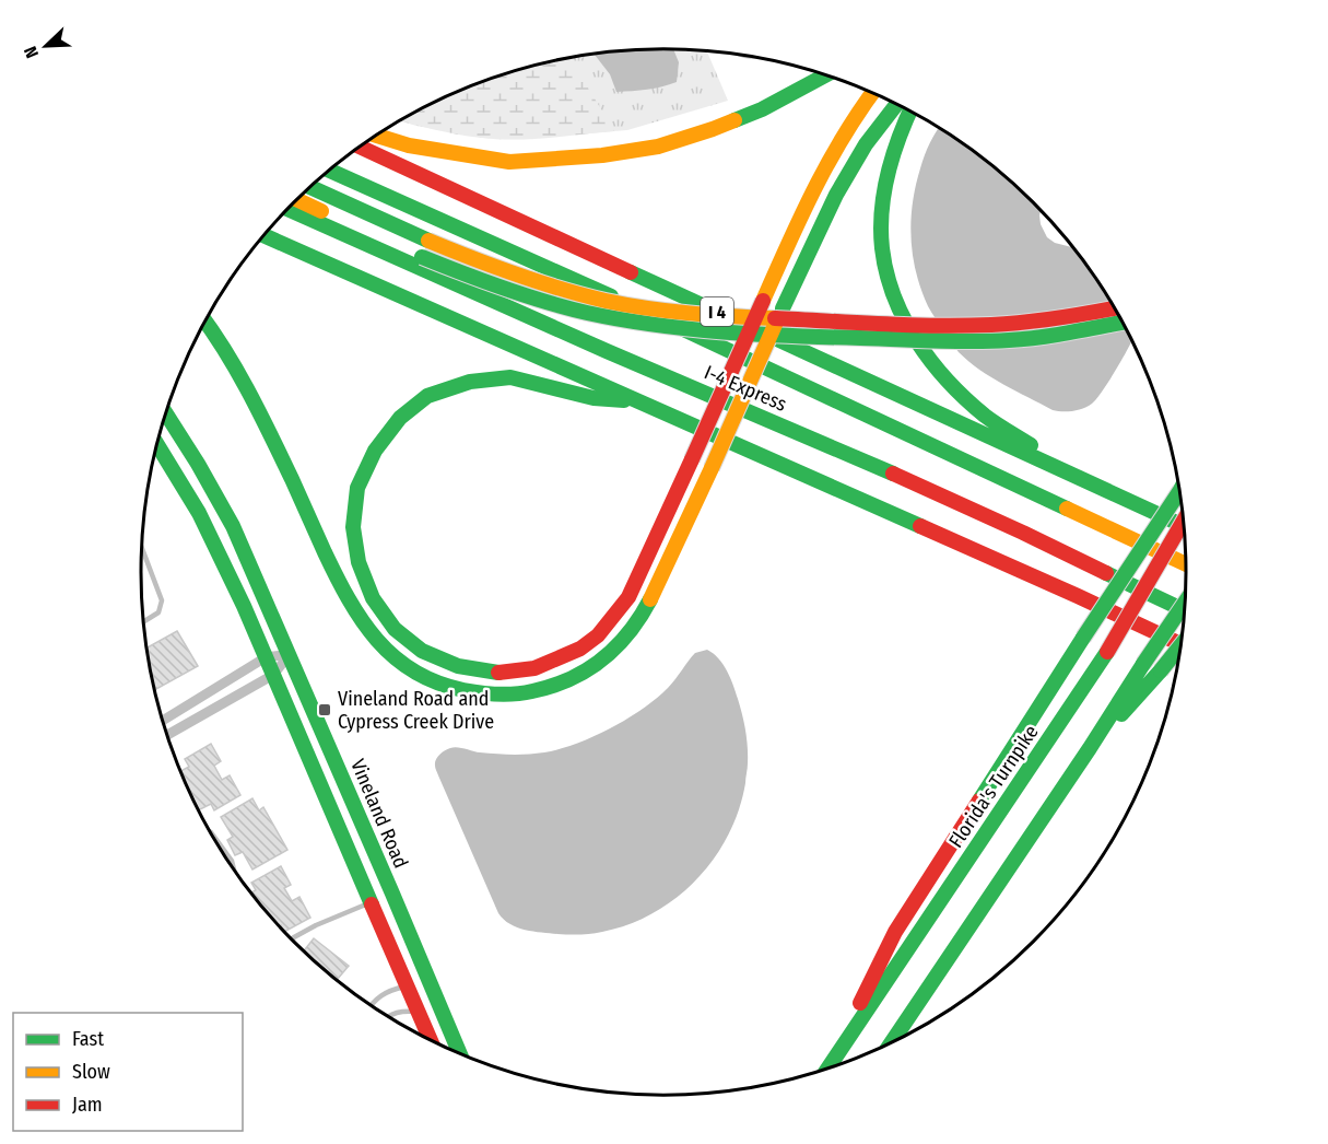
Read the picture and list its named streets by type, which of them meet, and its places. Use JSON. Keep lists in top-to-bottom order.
{
  "streets": {
    "main road": [
      "I 4",
      "I-4 Express",
      "Florida's Turnpike",
      "Vineland Road"
    ]
  },
  "places": {
    "transit": ["Vineland Road and Cypress Creek Drive"]
  },
  "legend": ["Fast", "Slow", "Jam"],
  "north": "bottom left"
}
